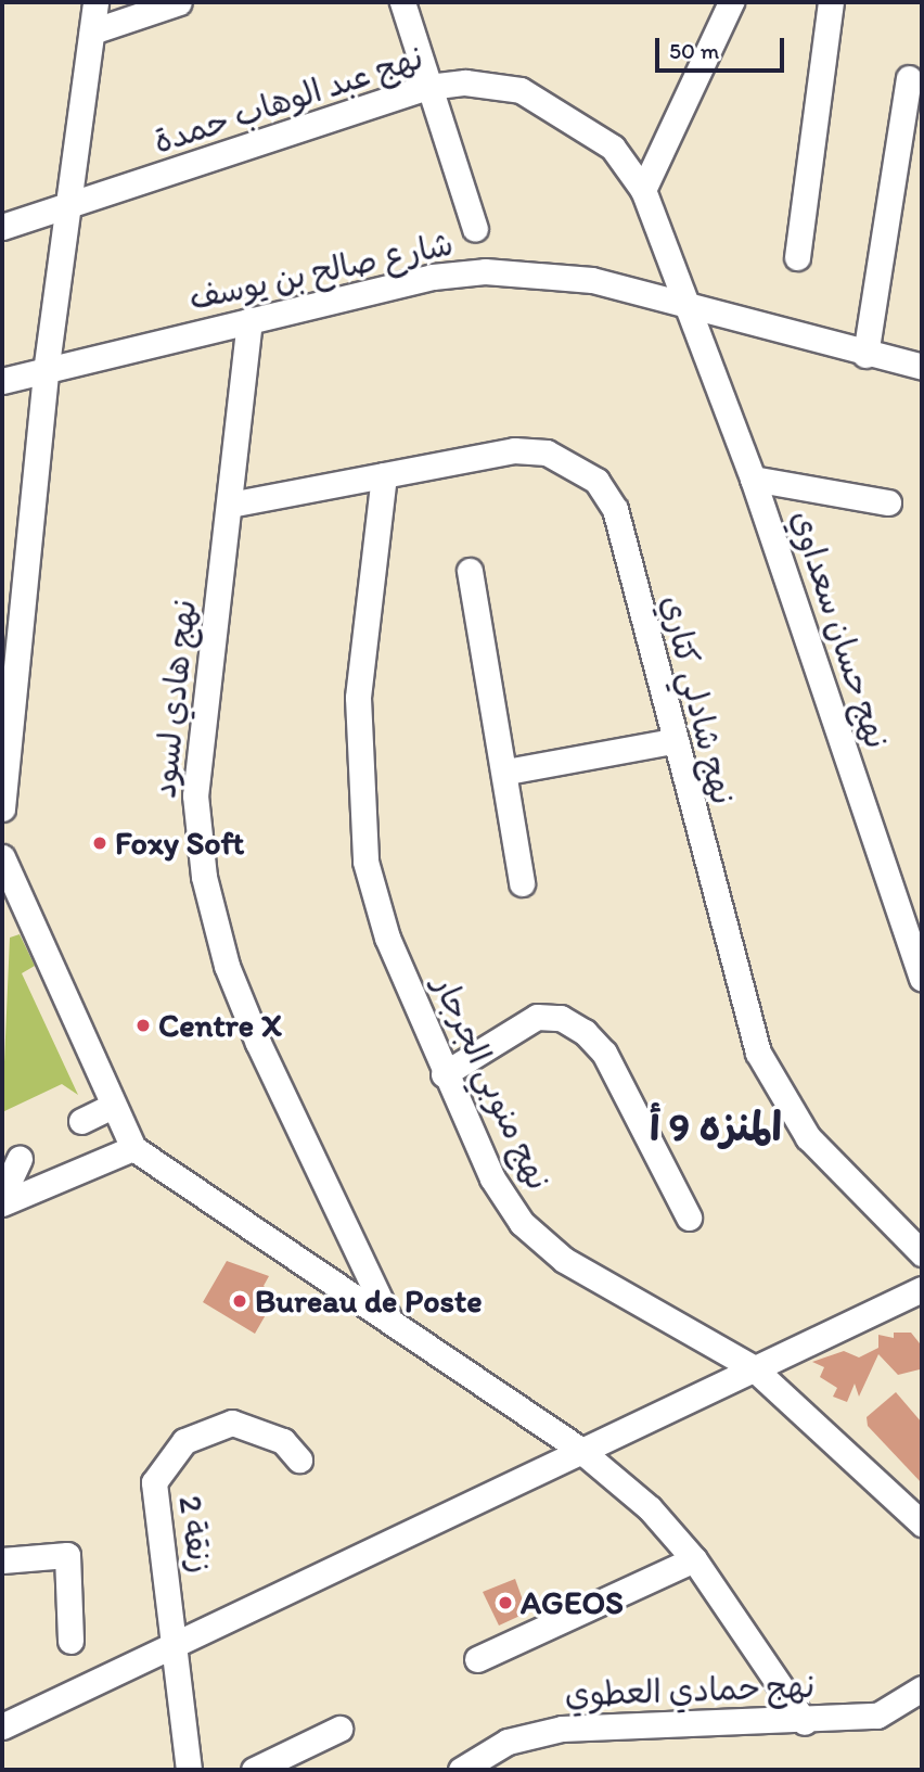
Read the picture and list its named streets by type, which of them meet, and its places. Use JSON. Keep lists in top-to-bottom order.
{
  "streets": {
    "street": [
      "نهج عبد الوهاب حمدة",
      "شارع صالح بن يوسف",
      "نهج حسان سعداوي",
      "نهج هادي لسود",
      "نهج شادلي كتاري",
      "نهج منوبي الجرجار",
      "زنقة 2",
      "نهج حمادي العطوي"
    ]
  },
  "crossings": [
    ["نهج عبد الوهاب حمدة", "شارع صالح بن يوسف"],
    ["نهج عبد الوهاب حمدة", "نهج حسان سعداوي"],
    ["شارع صالح بن يوسف", "نهج حسان سعداوي"],
    ["شارع صالح بن يوسف", "نهج هادي لسود"],
    ["نهج هادي لسود", "نهج شادلي كتاري"],
    ["نهج شادلي كتاري", "نهج منوبي الجرجار"]
  ],
  "districts": ["المنزه 9 أ"],
  "places": [
    "Foxy Soft",
    "Centre X",
    "Bureau de Poste",
    "AGEOS"
  ],
  "scale_bar": "50 m"
}
